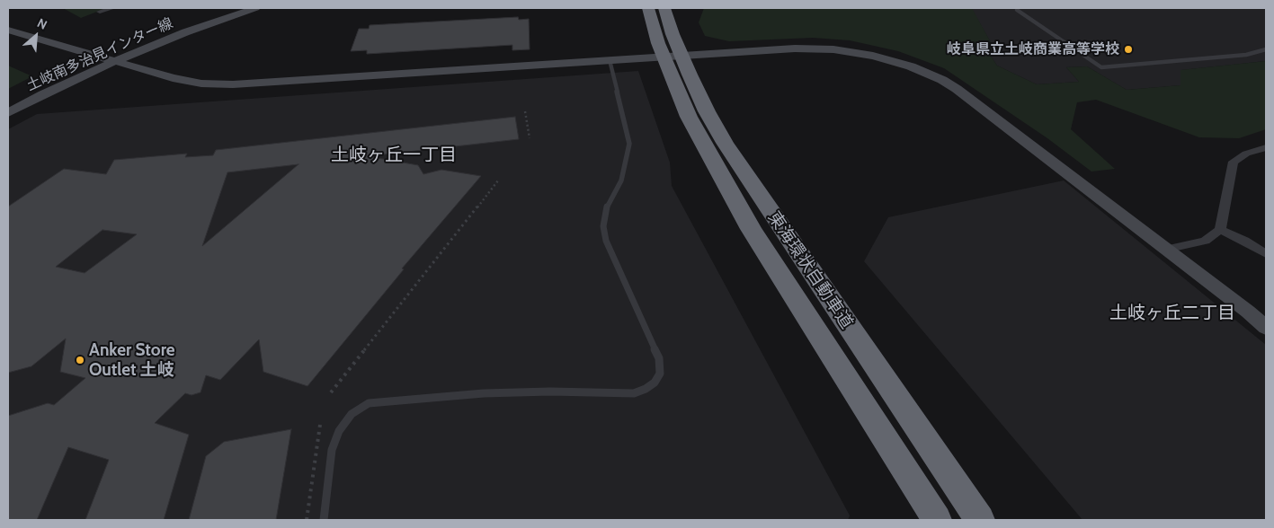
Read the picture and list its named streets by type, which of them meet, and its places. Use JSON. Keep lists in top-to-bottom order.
{
  "streets": {
    "highway": ["東海環状自動車道"],
    "street": ["土岐南多治見インター線"]
  },
  "districts": ["土岐ヶ丘一丁目", "土岐ヶ丘二丁目"],
  "places": ["岐阜県立土岐商業高等学校", "Anker Store Outlet 土岐"],
  "north": "top right"
}
